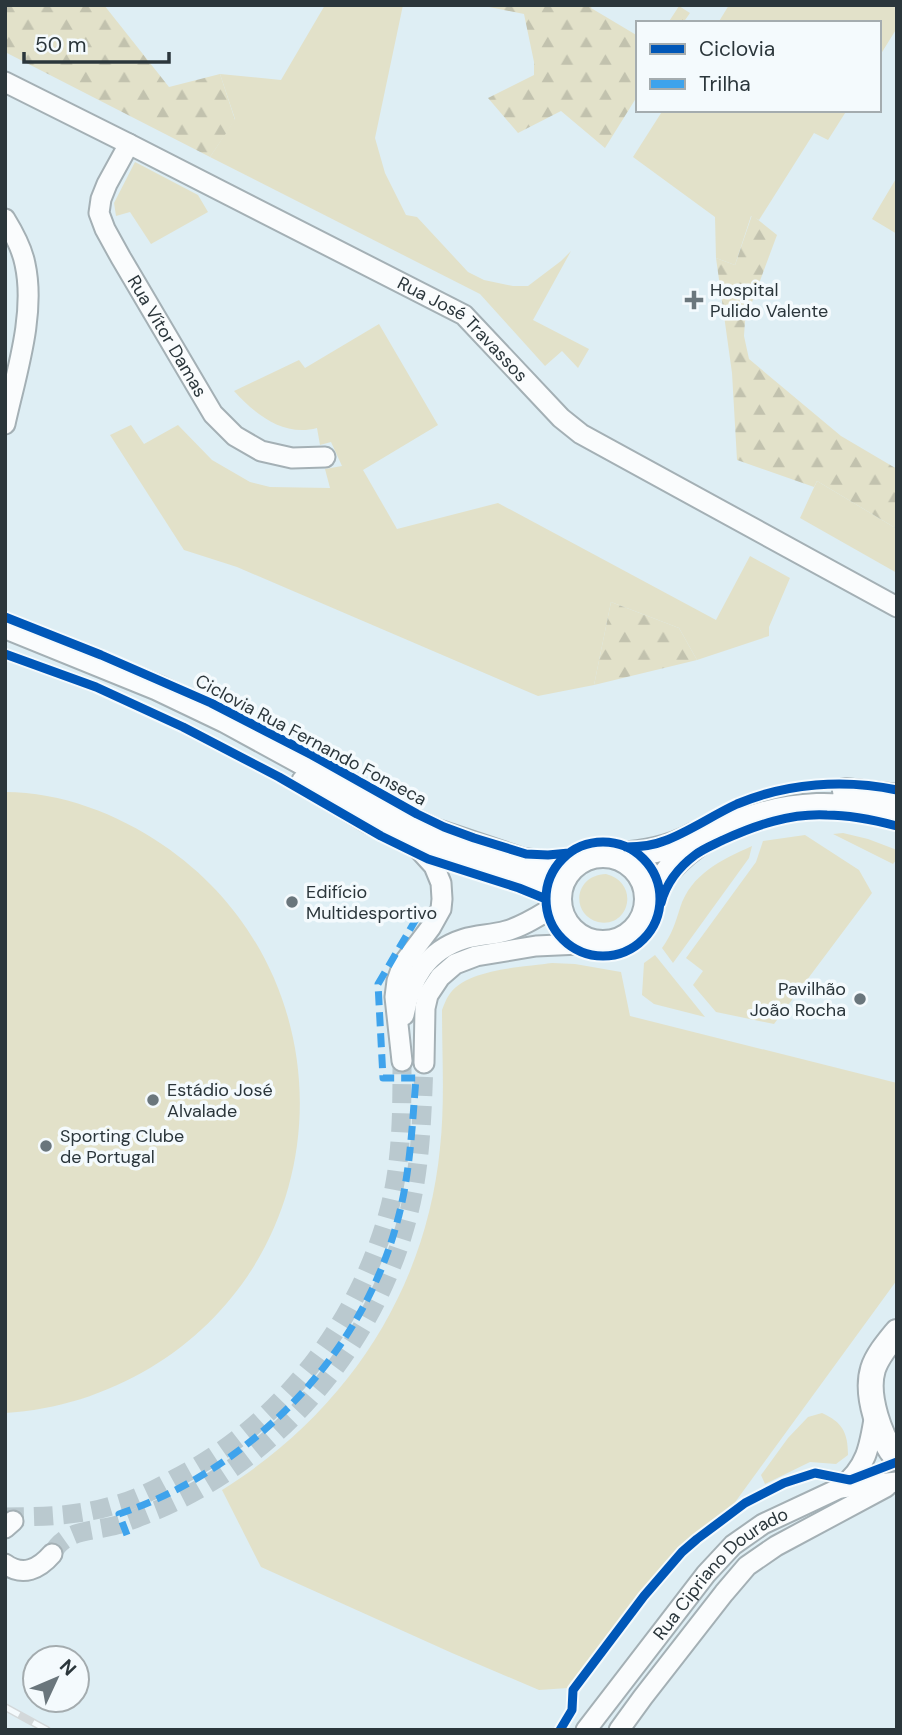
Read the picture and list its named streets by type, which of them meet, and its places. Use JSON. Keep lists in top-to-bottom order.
{
  "streets": {
    "street": ["Rua José Travassos", "Rua Vítor Damas", "Rua Cipriano Dourado"],
    "cycle path": ["Ciclovia Rua Fernando Fonseca"]
  },
  "crossings": [
    ["Rua José Travassos", "Rua Vítor Damas"]
  ],
  "places": {
    "health": ["Hospital Pulido Valente"],
    "other": [
      "Edifício Multidesportivo",
      "Pavilhão João Rocha",
      "Estádio José Alvalade",
      "Sporting Clube de Portugal"
    ]
  },
  "legend": ["Ciclovia", "Trilha"],
  "scale_bar": "50 m",
  "north": "top right"
}
